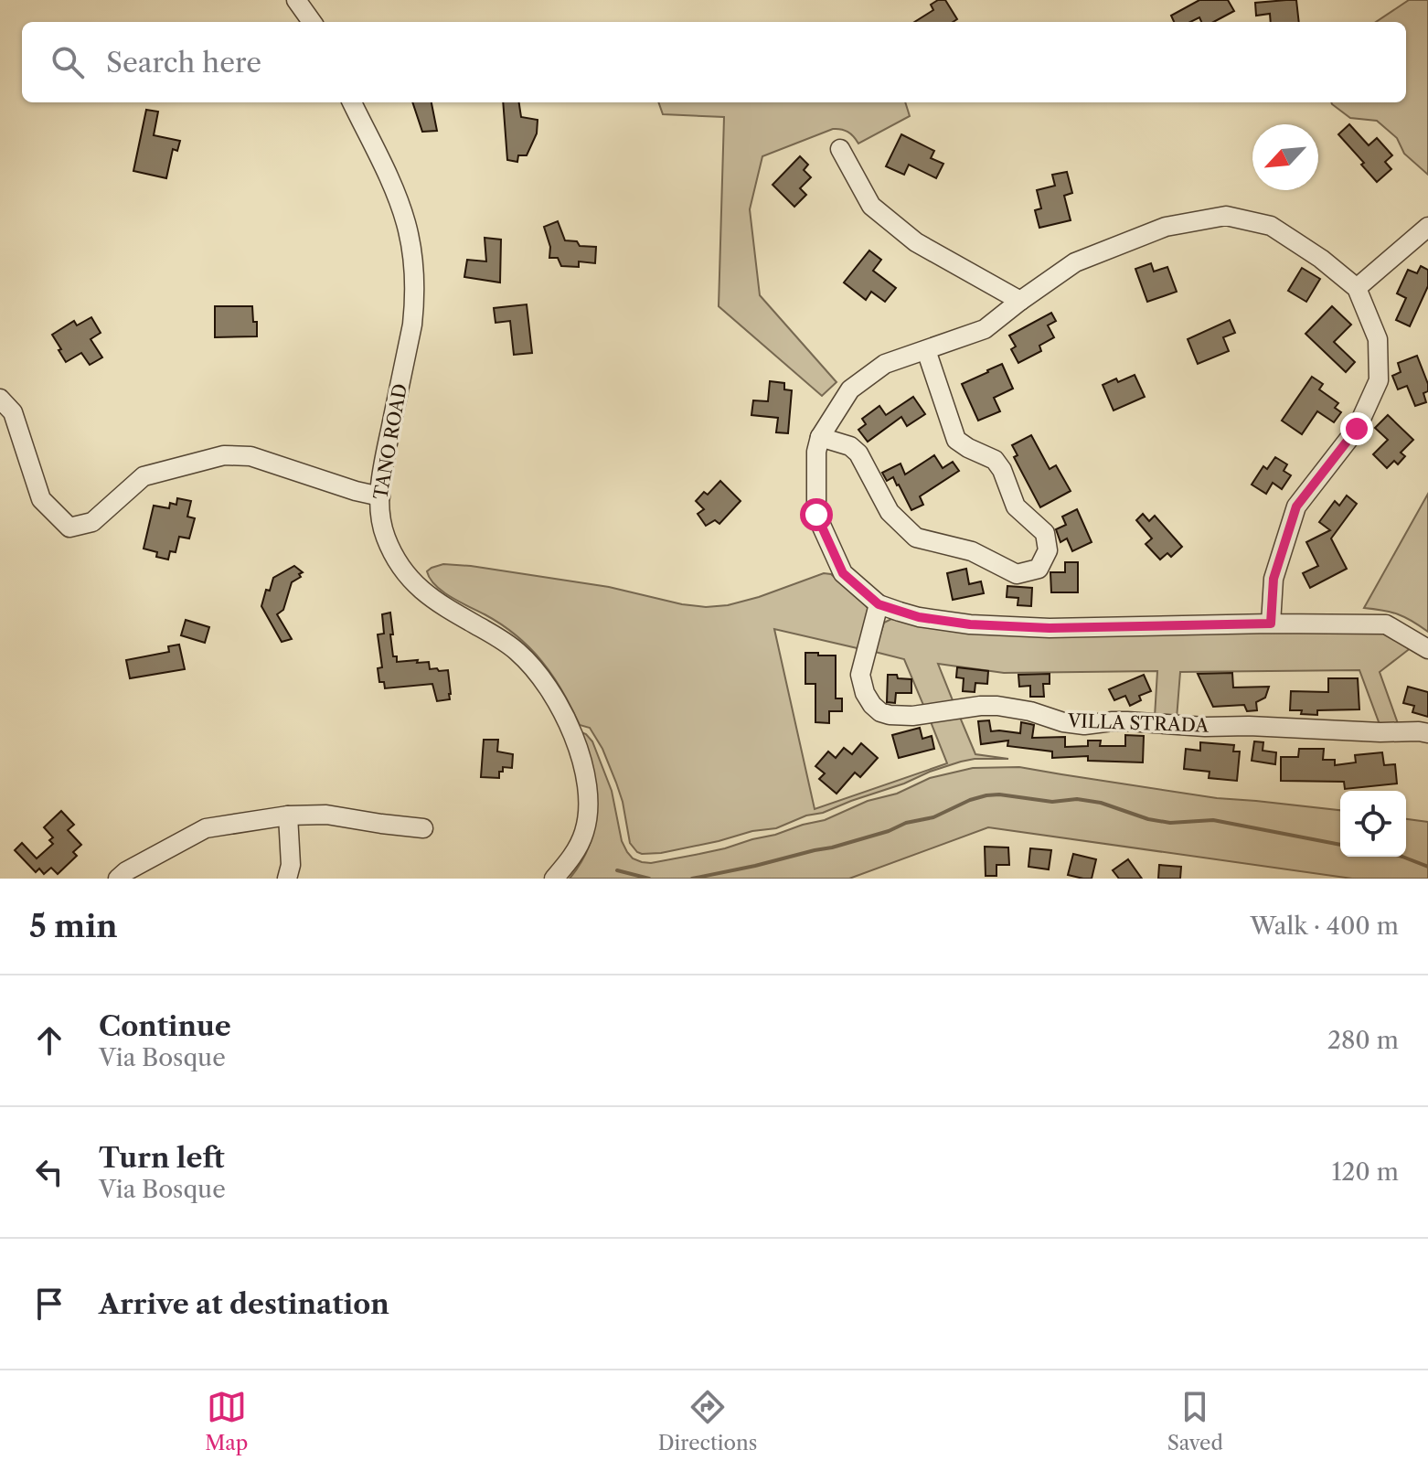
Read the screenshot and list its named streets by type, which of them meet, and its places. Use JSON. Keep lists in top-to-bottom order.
{
  "streets": {
    "street": ["TANO ROAD", "VILLA STRADA"]
  },
  "north": "bottom left",
  "page": {
    "search": "Search here",
    "heading": ["5 min", "Walk · 400 m"],
    "list": [
      ["Continue", "Via Bosque", "280 m"],
      ["Turn left", "Via Bosque", "120 m"],
      "Arrive at destination"
    ],
    "nav": ["Map", "Directions", "Saved"]
  }
}
